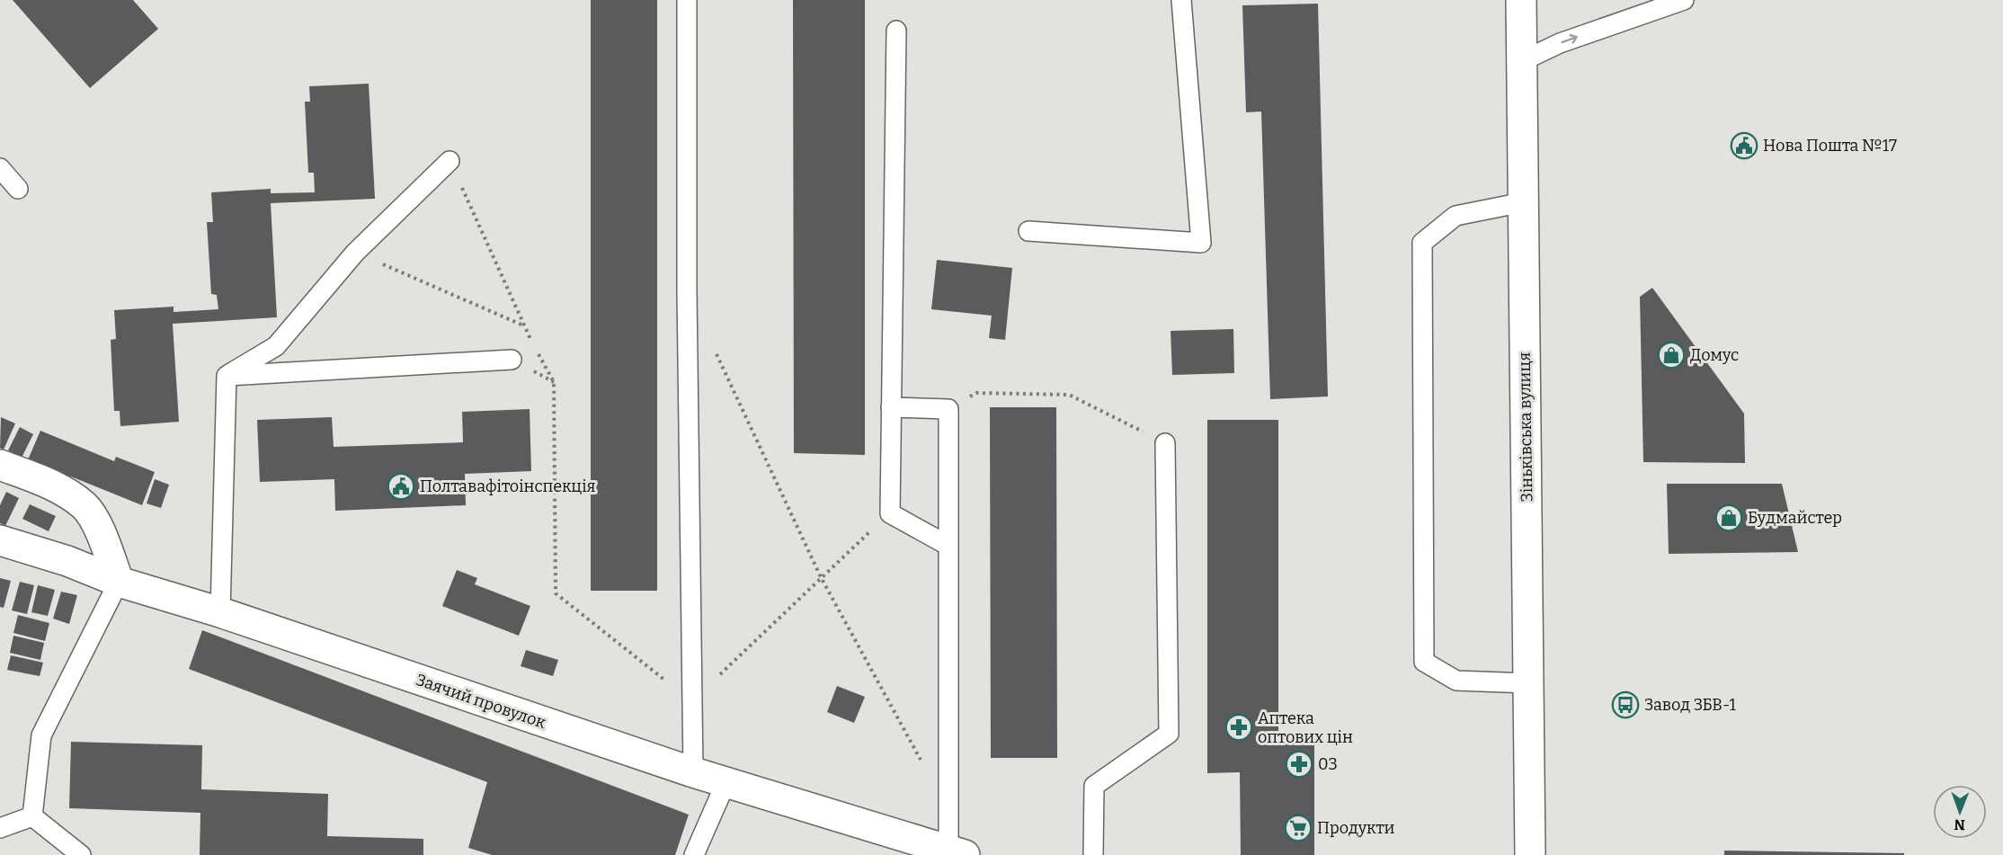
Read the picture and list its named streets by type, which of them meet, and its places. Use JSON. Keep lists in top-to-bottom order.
{
  "streets": {
    "street": ["Зіньківська вулиця", "Заячий провулок"]
  },
  "places": {
    "public building": ["Нова Пошта №17", "Полтавафітоінспекція"],
    "shop": ["Домус", "Будмайстер"],
    "bus stop": ["Завод ЗБВ-1"],
    "pharmacy": ["Аптека оптових цін", "03"],
    "supermarket": ["Продукти"]
  },
  "north": "bottom"
}
